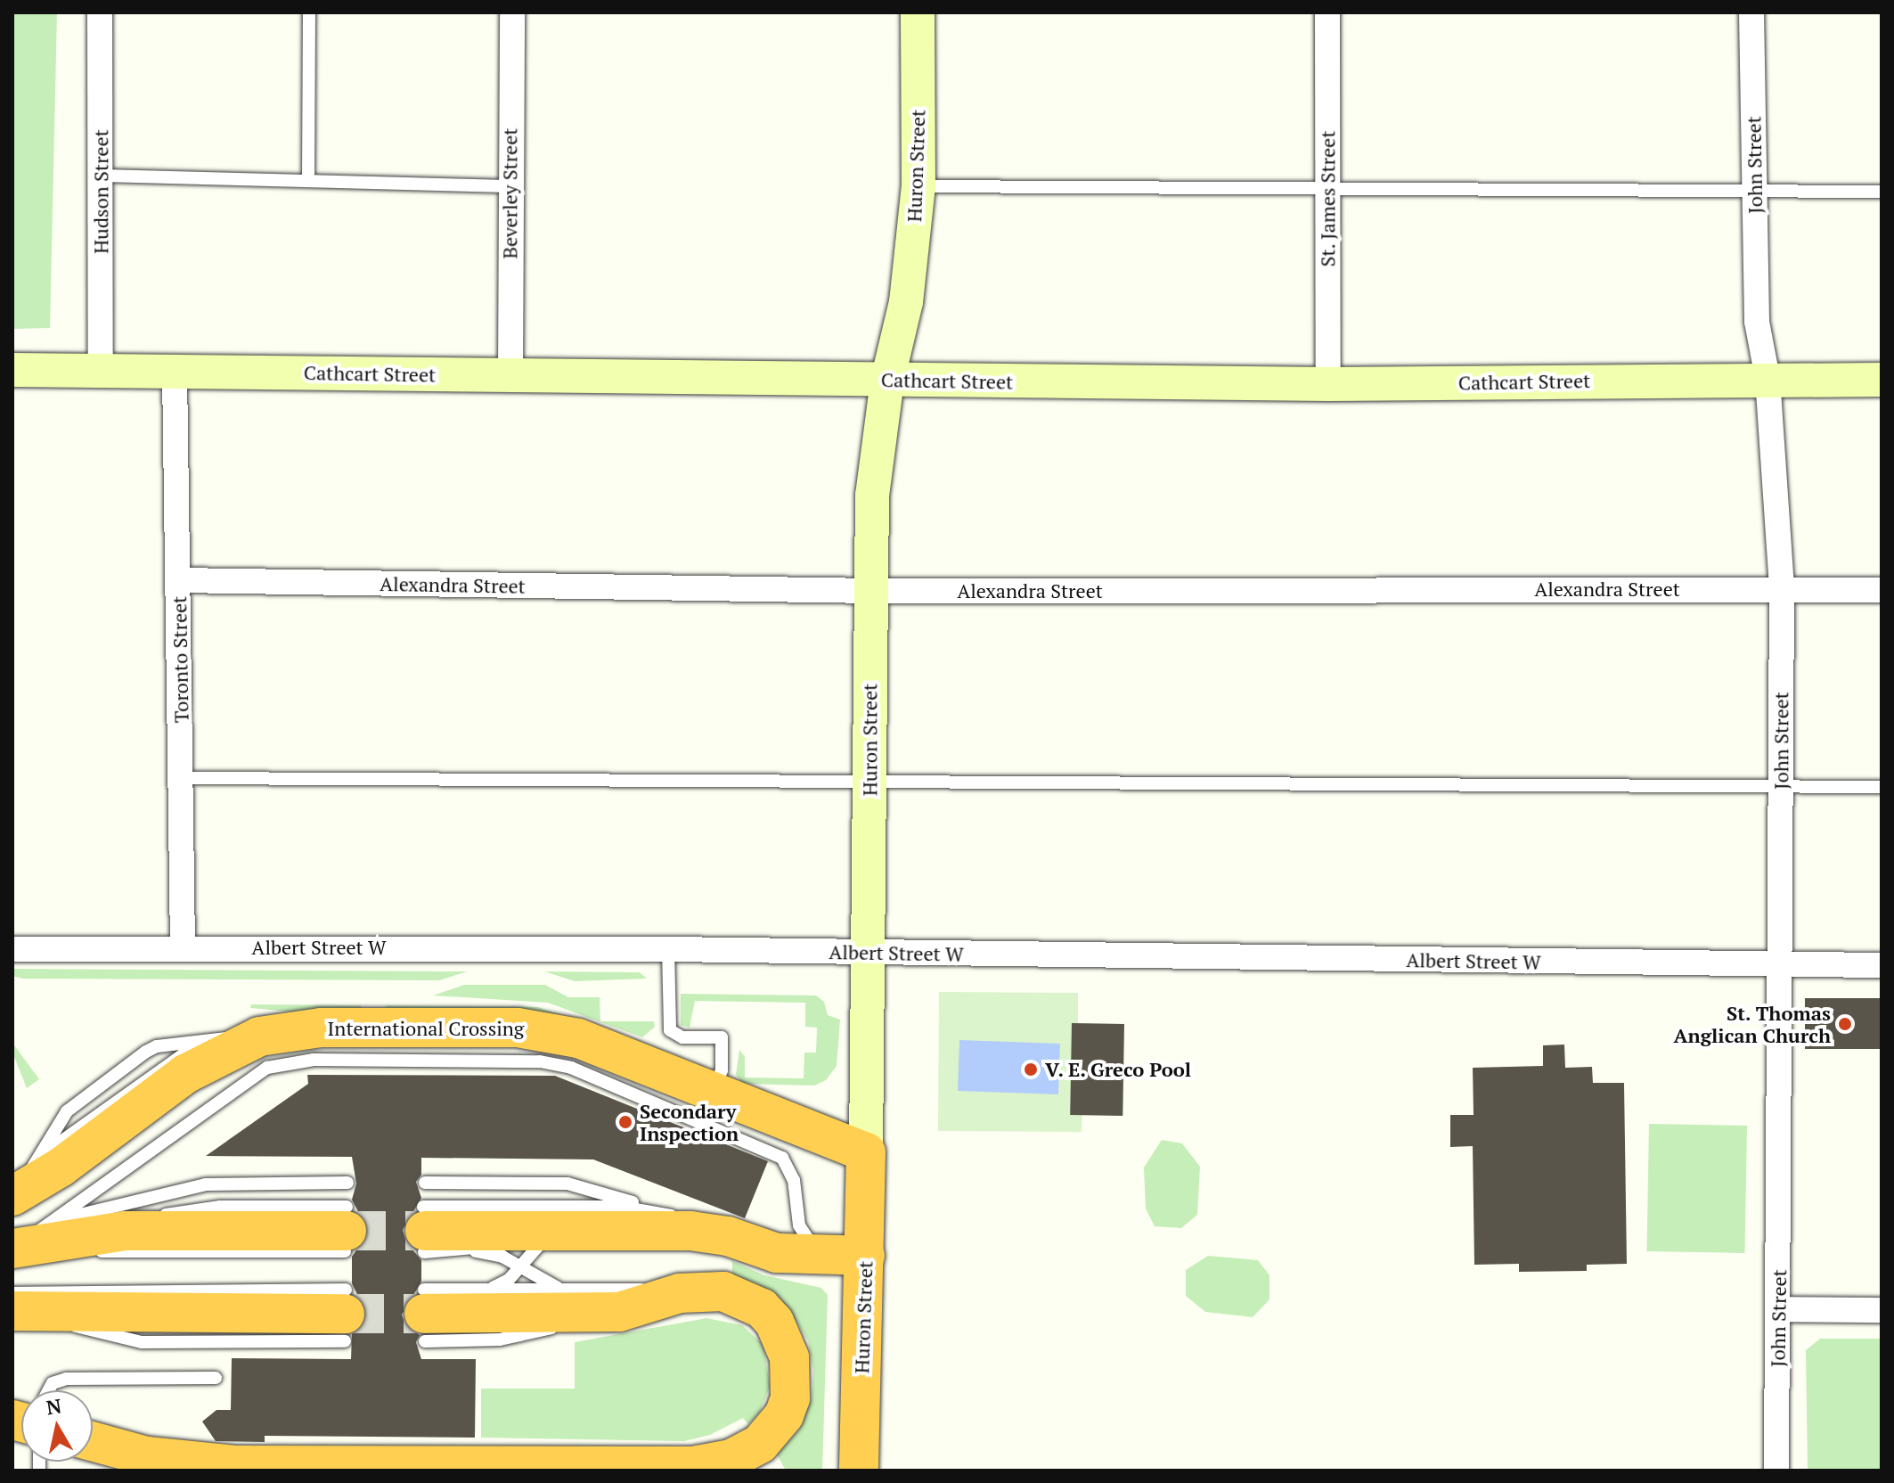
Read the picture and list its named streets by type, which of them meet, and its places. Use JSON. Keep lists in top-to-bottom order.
{
  "streets": {
    "highway": ["Huron Street", "International Crossing"],
    "main road": ["Cathcart Street"],
    "street": [
      "John Street",
      "Hudson Street",
      "Beverley Street",
      "St. James Street",
      "Alexandra Street",
      "Toronto Street",
      "Albert Street W"
    ]
  },
  "crossings": [
    ["John Street", "Cathcart Street"],
    ["John Street", "Alexandra Street"],
    ["John Street", "Albert Street W"],
    ["Huron Street", "Cathcart Street"],
    ["Huron Street", "Alexandra Street"],
    ["Huron Street", "Albert Street W"],
    ["Huron Street", "International Crossing"],
    ["Hudson Street", "Cathcart Street"],
    ["Beverley Street", "Cathcart Street"],
    ["St. James Street", "Cathcart Street"],
    ["Cathcart Street", "Toronto Street"],
    ["Alexandra Street", "Toronto Street"],
    ["Toronto Street", "Albert Street W"]
  ],
  "places": ["St. Thomas Anglican Church", "V. E. Greco Pool", "Secondary Inspection"],
  "north": "top"
}
